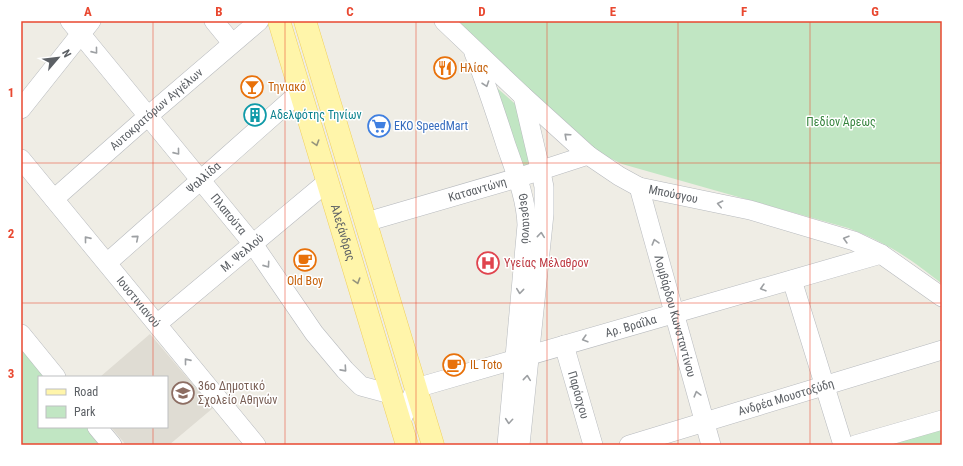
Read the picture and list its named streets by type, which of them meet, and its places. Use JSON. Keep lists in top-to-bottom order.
{
  "streets": {
    "main road": ["Αλεξάνδρας"],
    "street": [
      "Αυτοκρατόρων Αγγέλων",
      "Ψαλλίδα",
      "Κατσαντώνη",
      "Μπούσγου",
      "Πλαπούτα",
      "Θερειανού",
      "Μ. Ψελλού",
      "Ιουστινιανού",
      "Λομβάρδου Κωνσταντίνου",
      "Αρ. Βραΐλα",
      "Παράσχου",
      "Ανδρέα Μουστοξύδη"
    ]
  },
  "crossings": [
    ["Αυτοκρατόρων Αγγέλων", "Πλαπούτα"],
    ["Αυτοκρατόρων Αγγέλων", "Ιουστινιανού"],
    ["Ψαλλίδα", "Πλαπούτα"],
    ["Ψαλλίδα", "Αλεξάνδρας"],
    ["Ψαλλίδα", "Ιουστινιανού"],
    ["Κατσαντώνη", "Μπούσγου"],
    ["Κατσαντώνη", "Θερειανού"],
    ["Κατσαντώνη", "Αλεξάνδρας"],
    ["Μπούσγου", "Θερειανού"],
    ["Μπούσγου", "Λομβάρδου Κωνσταντίνου"],
    ["Μπούσγου", "Αρ. Βραΐλα"],
    ["Πλαπούτα", "Αλεξάνδρας"],
    ["Πλαπούτα", "Μ. Ψελλού"],
    ["Θερειανού", "Αρ. Βραΐλα"],
    ["Αλεξάνδρας", "Μ. Ψελλού"],
    ["Αλεξάνδρας", "Αρ. Βραΐλα"],
    ["Μ. Ψελλού", "Ιουστινιανού"],
    ["Λομβάρδου Κωνσταντίνου", "Αρ. Βραΐλα"],
    ["Λομβάρδου Κωνσταντίνου", "Ανδρέα Μουστοξύδη"],
    ["Αρ. Βραΐλα", "Παράσχου"]
  ],
  "one_way": [
    "Ψαλλίδα",
    "Μπούσγου",
    "Πλαπούτα",
    "Ιουστινιανού",
    "Αρ. Βραΐλα"
  ],
  "parks": ["Πεδίον Άρεως"],
  "places": {
    "restaurant": ["Ηλίας"],
    "bar": ["Τηνιακό"],
    "building": ["Αδελφότης Τηνίων"],
    "supermarket": ["EKO SpeedMart"],
    "cafe": ["Old Boy", "IL Toto"],
    "hospital": ["Υγείας Μέλαθρον"],
    "school or university": ["36ο Δημοτικό Σχολείο Αθηνών"]
  },
  "legend": ["Road", "Park"],
  "north": "top right",
  "grid": {
    "columns": [
      "A",
      "B",
      "C",
      "D",
      "E",
      "F",
      "G"
    ],
    "rows": ["1", "2", "3"]
  }
}
